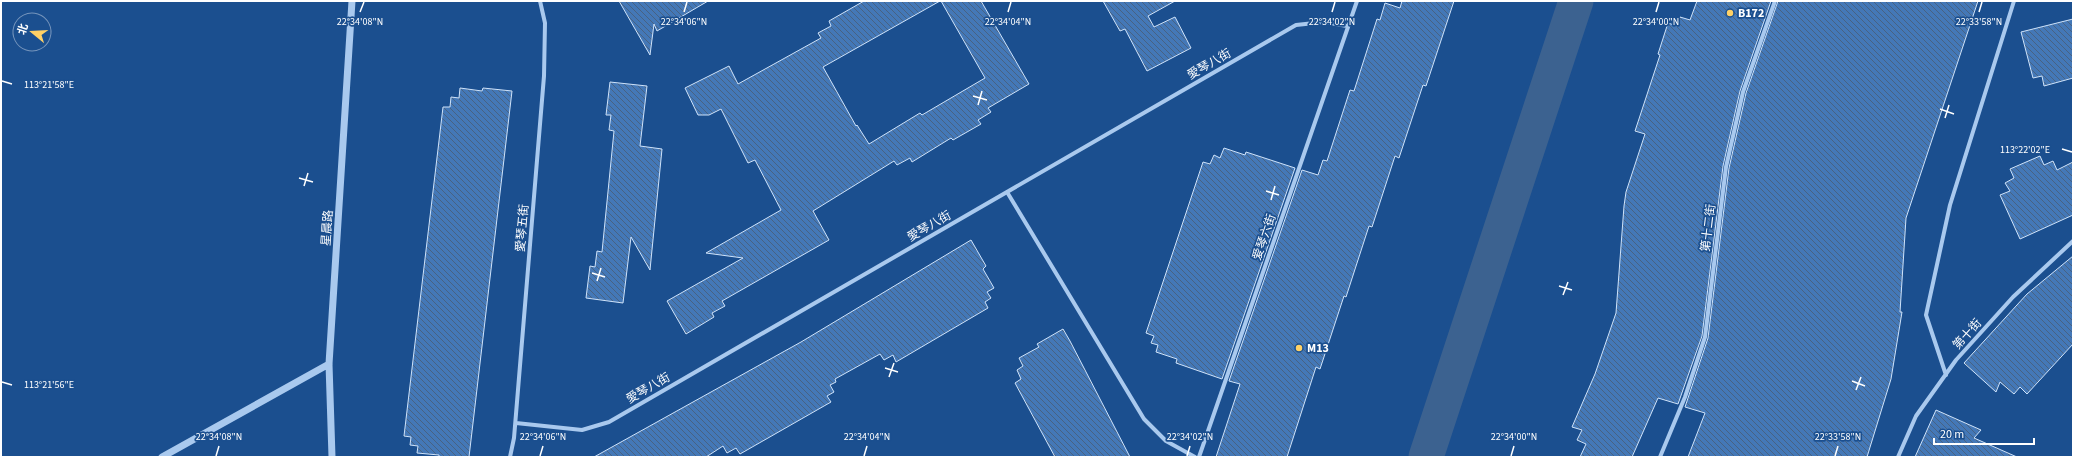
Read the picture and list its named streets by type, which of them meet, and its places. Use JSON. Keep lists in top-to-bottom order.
{
  "streets": {
    "street": [
      "愛琴八街",
      "星晨路",
      "愛琴五街",
      "第十二街",
      "爱琴六街",
      "第十街"
    ]
  },
  "crossings": [
    ["愛琴八街", "愛琴五街"],
    ["愛琴八街", "爱琴六街"]
  ],
  "places": ["B172", "M13"],
  "scale_bar": "20 m",
  "north": "left",
  "coordinates": [
    "22°34'08\"N",
    "22°34'06\"N",
    "22°34'04\"N",
    "22°34'02\"N",
    "22°34'00\"N",
    "22°33'58\"N",
    "113°21'58\"E",
    "113°22'02\"E",
    "113°21'56\"E"
  ]
}
